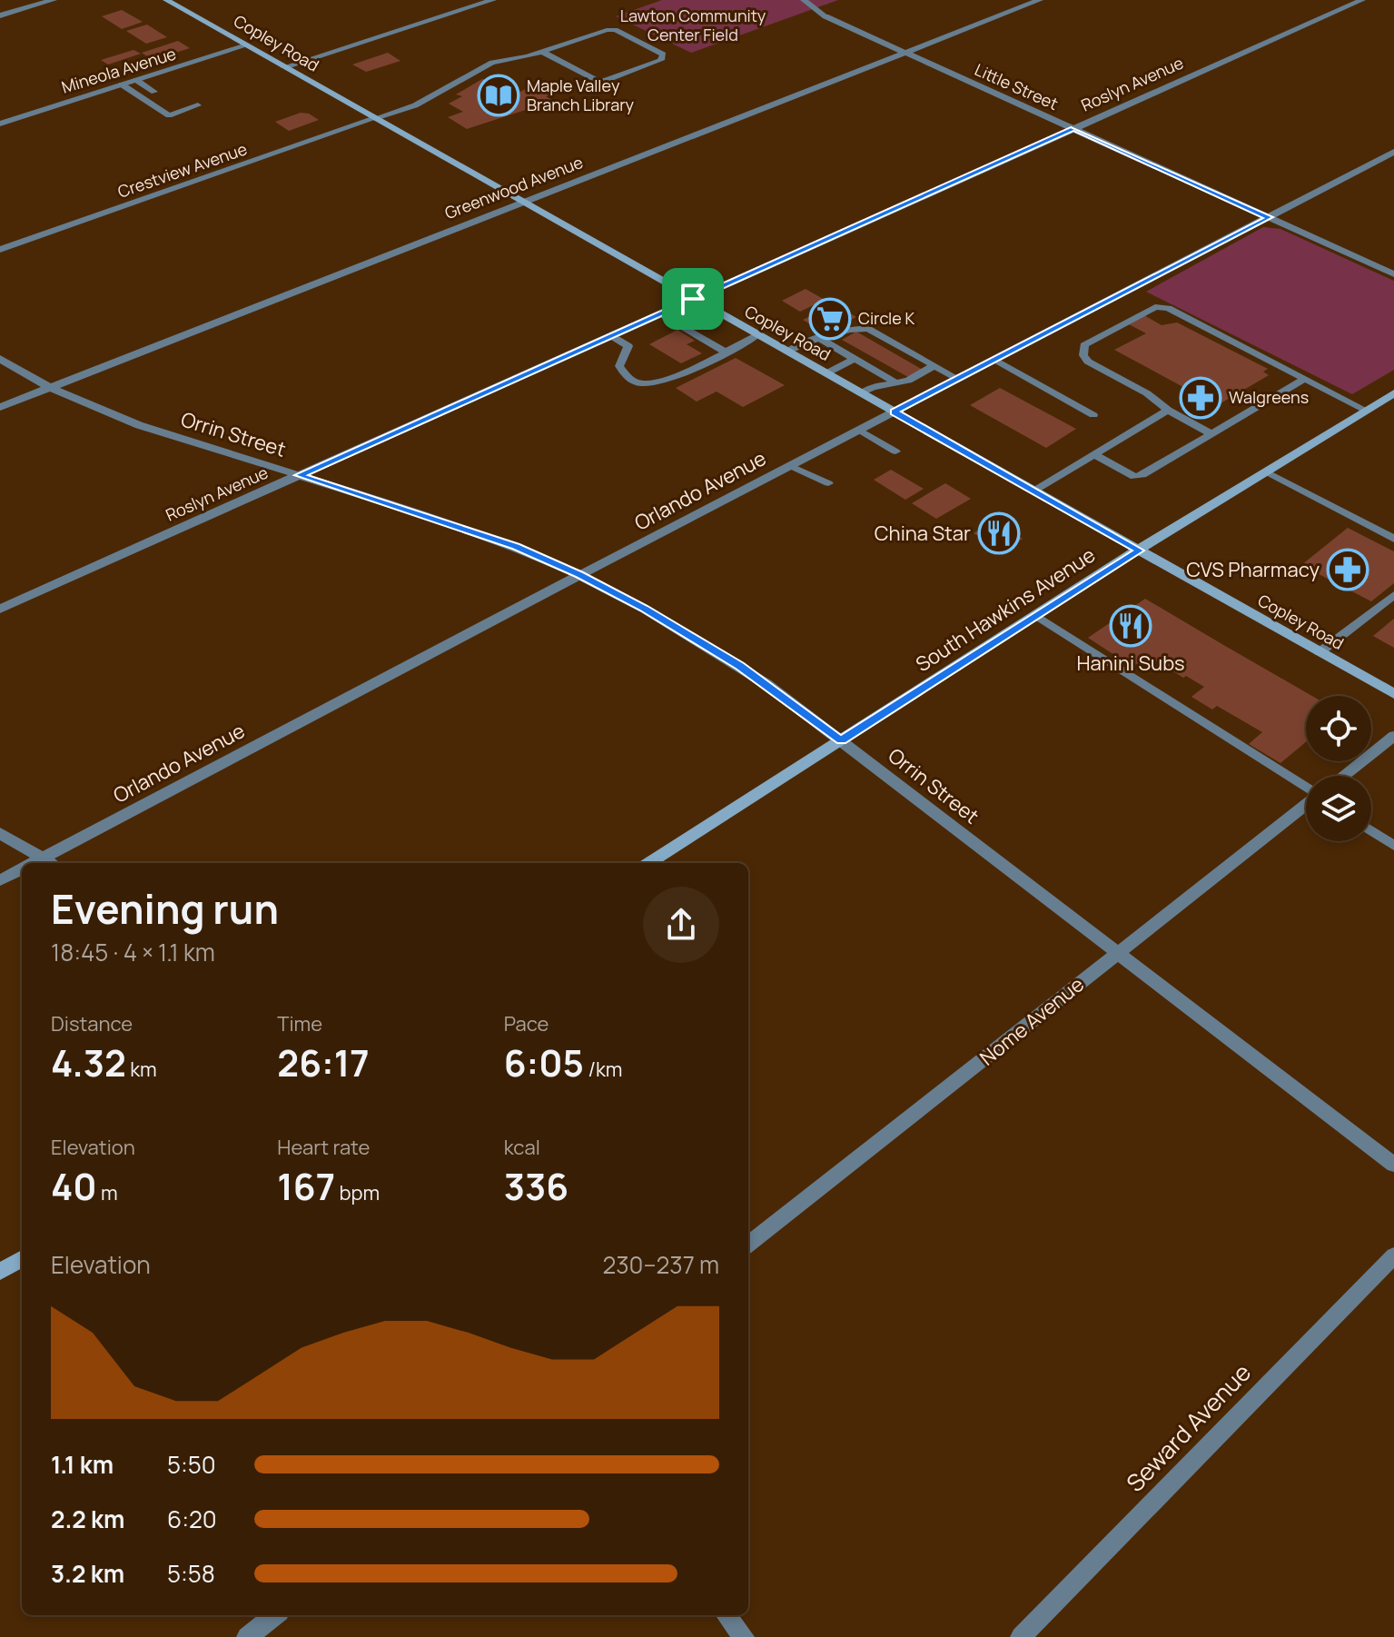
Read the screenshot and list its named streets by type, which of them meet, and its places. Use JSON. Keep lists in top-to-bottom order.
{
  "streets": {
    "main road": ["Copley Road", "South Hawkins Avenue"],
    "street": [
      "Mineola Avenue",
      "Roslyn Avenue",
      "Little Street",
      "Crestview Avenue",
      "Greenwood Avenue",
      "Orrin Street",
      "Orlando Avenue",
      "Nome Avenue",
      "Seward Avenue"
    ]
  },
  "crossings": [
    ["Copley Road", "Mineola Avenue"],
    ["Copley Road", "Roslyn Avenue"],
    ["Copley Road", "Crestview Avenue"],
    ["Copley Road", "Greenwood Avenue"],
    ["Copley Road", "Orlando Avenue"],
    ["Copley Road", "South Hawkins Avenue"],
    ["Roslyn Avenue", "Little Street"],
    ["Roslyn Avenue", "Orrin Street"],
    ["Little Street", "Greenwood Avenue"],
    ["Little Street", "Orlando Avenue"],
    ["Greenwood Avenue", "Orrin Street"],
    ["Orrin Street", "Orlando Avenue"],
    ["Orrin Street", "South Hawkins Avenue"],
    ["Orrin Street", "Nome Avenue"]
  ],
  "parks": ["Lawton Community Center Field"],
  "places": {
    "library": ["Maple Valley Branch Library"],
    "supermarket": ["Circle K"],
    "pharmacy": ["Walgreens", "CVS Pharmacy"],
    "restaurant": ["China Star", "Hanini Subs"]
  },
  "page": {
    "heading": ["Evening run", "18:45 · 4 × 1.1 km"],
    "stats": [
      ["Distance", "4.32 km"],
      ["Time", "26:17"],
      ["Pace", "6:05 /km"],
      ["Elevation", "40 m"],
      ["Heart rate", "167 bpm"],
      ["kcal", "336"]
    ],
    "chart": ["Elevation", "230–237 m"],
    "list": [
      {
        "name": "1.1 km",
        "note": "5:50"
      },
      {
        "name": "2.2 km",
        "note": "6:20"
      },
      {
        "name": "3.2 km",
        "note": "5:58"
      }
    ]
  }
}
